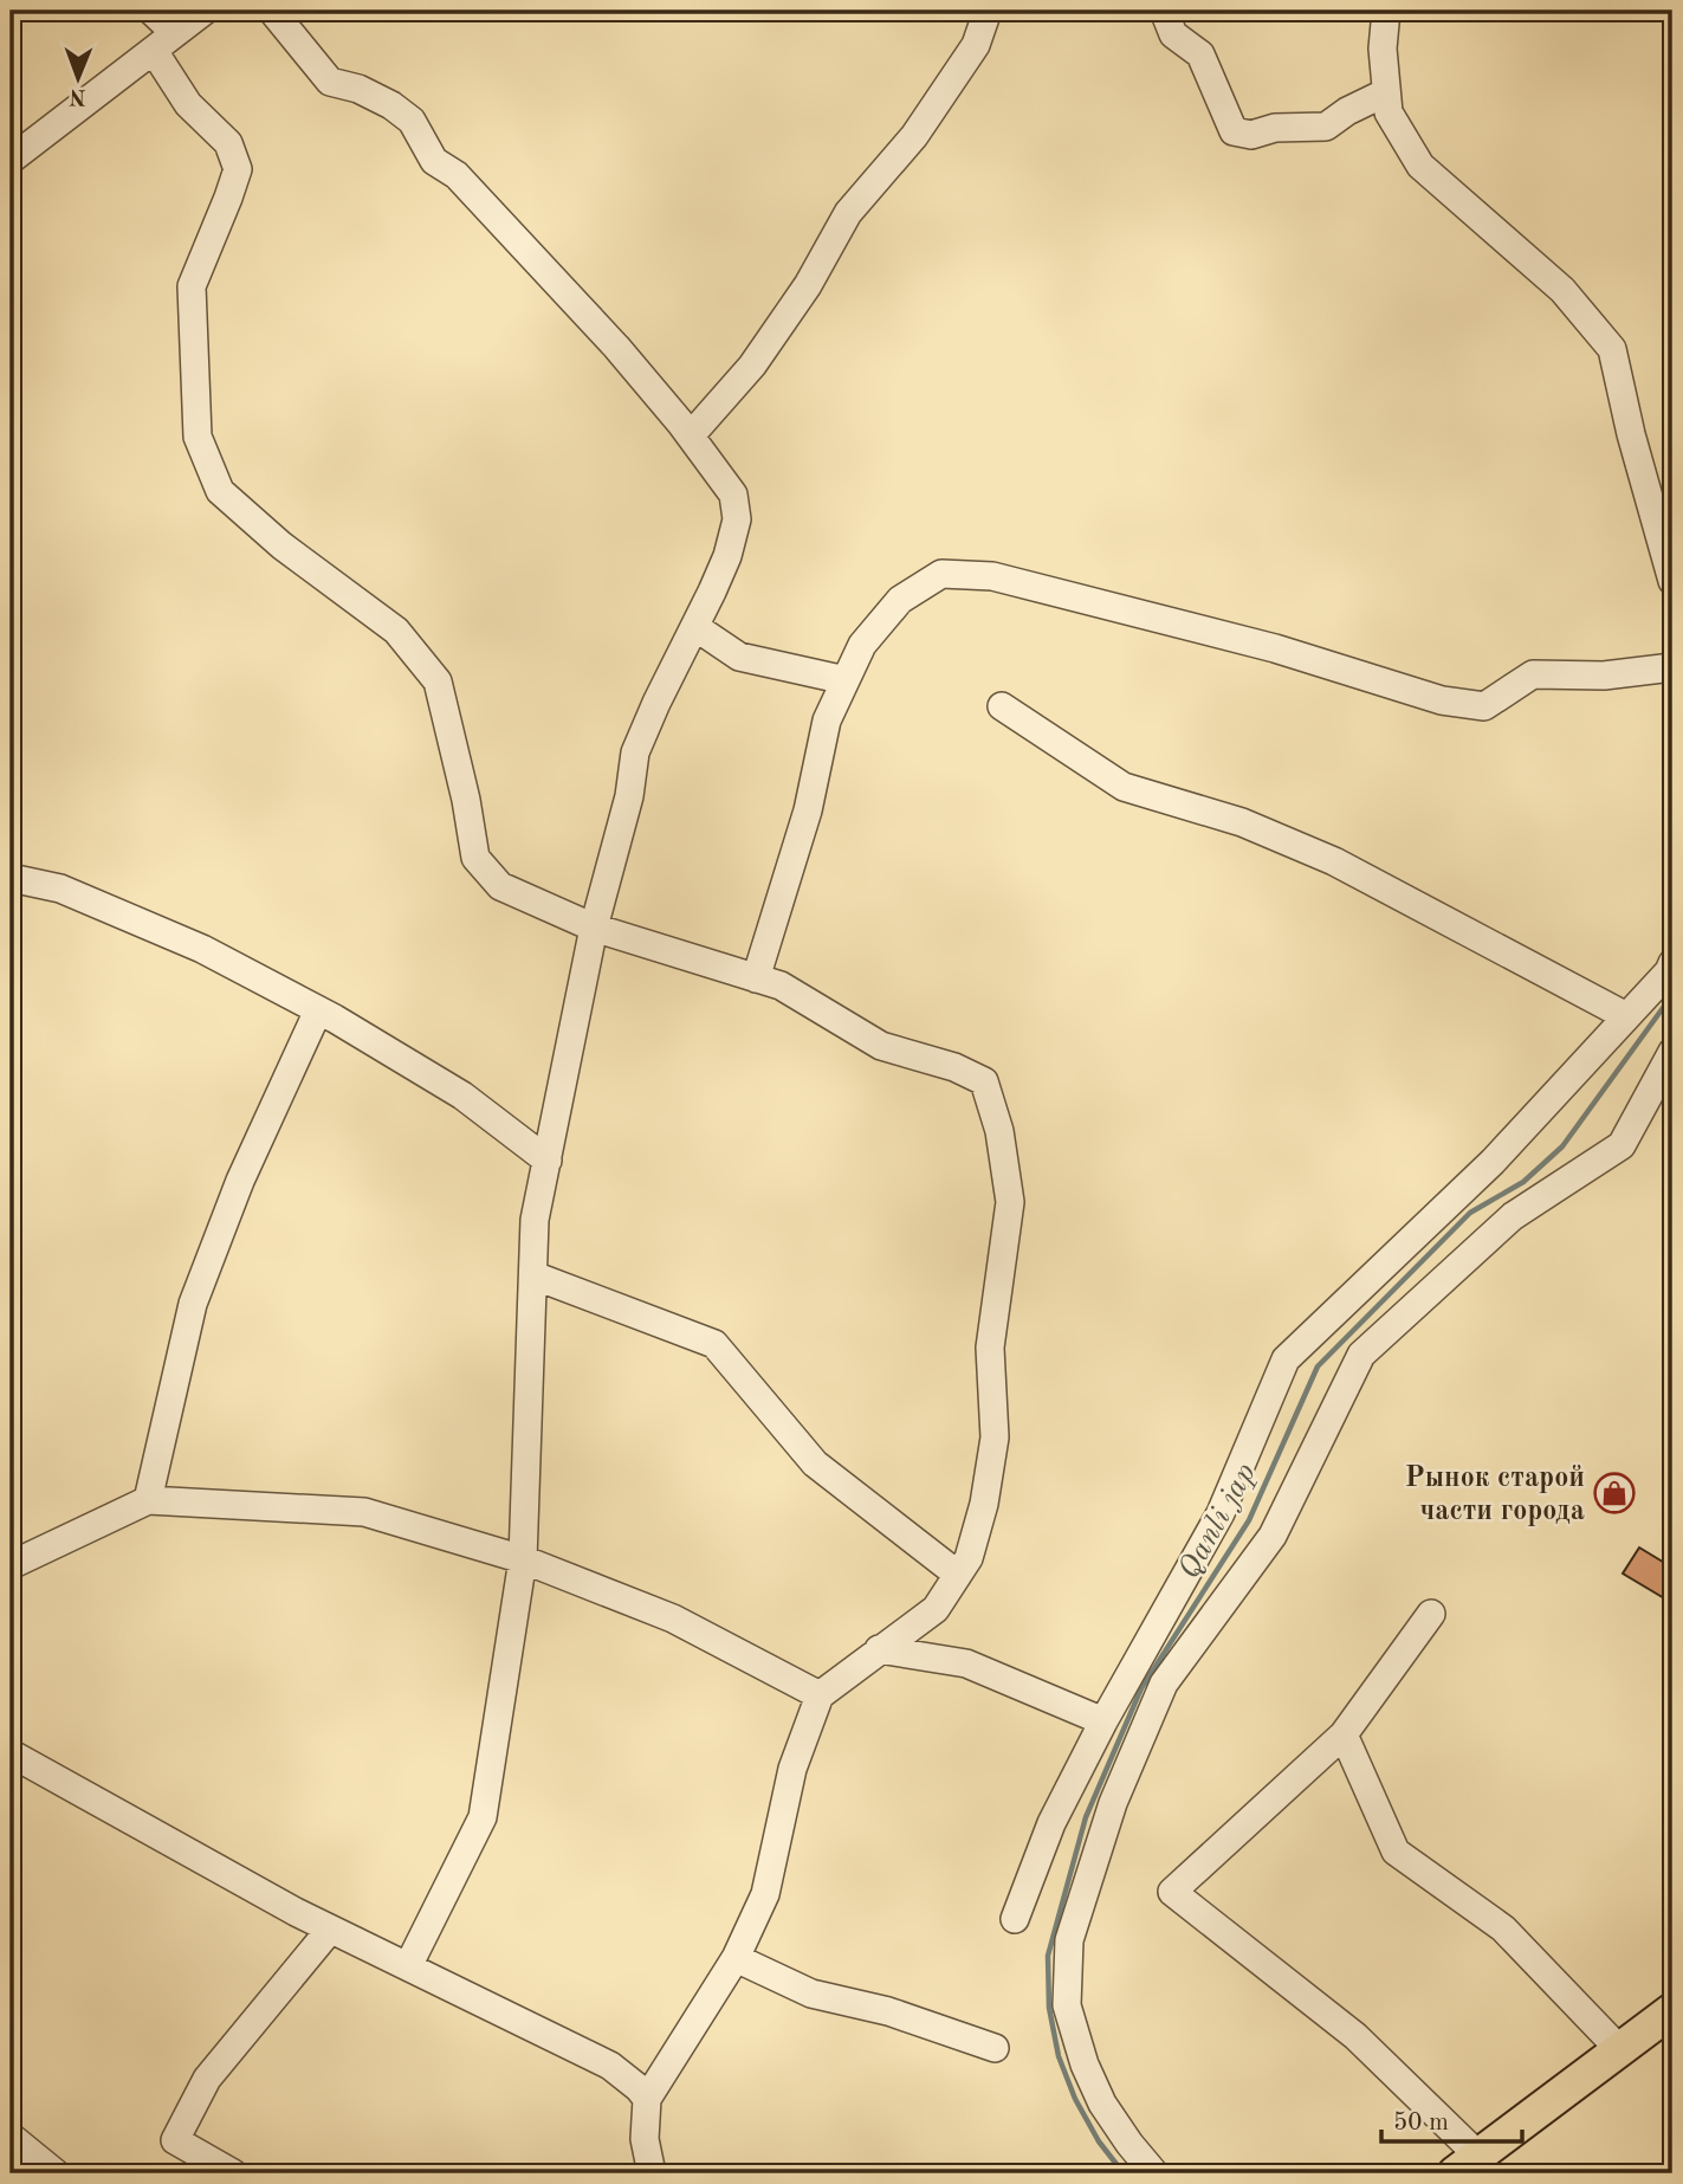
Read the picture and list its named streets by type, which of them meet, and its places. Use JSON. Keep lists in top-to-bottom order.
{
  "water": ["Qanli jap"],
  "places": {
    "shop": ["Рынок старой части города"]
  },
  "scale_bar": "50 m",
  "north": "bottom"
}
